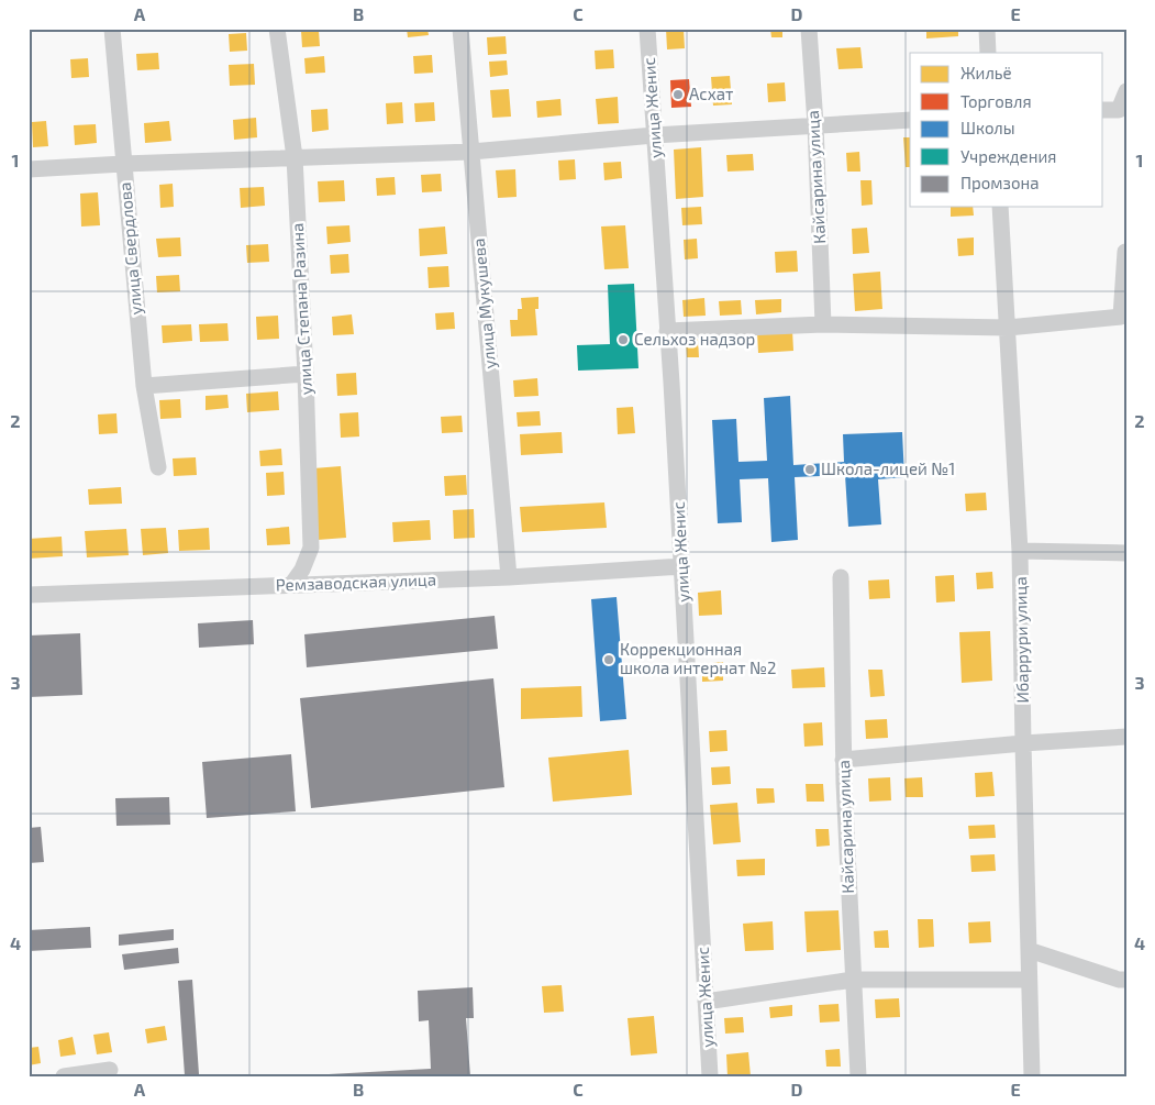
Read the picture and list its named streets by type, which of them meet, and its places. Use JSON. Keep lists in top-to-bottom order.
{
  "streets": {
    "street": [
      "улица Женис",
      "Кайсарина улица",
      "улица Свердлова",
      "улица Мукушева",
      "улица Степана Разина",
      "Ремзаводская улица",
      "Ибаррури улица"
    ]
  },
  "crossings": [
    ["улица Женис", "Ремзаводская улица"],
    ["улица Мукушева", "Ремзаводская улица"],
    ["улица Степана Разина", "Ремзаводская улица"]
  ],
  "places": [
    "Асхат",
    "Сельхоз надзор",
    "Школа-лицей №1",
    "Коррекционная школа интернат №2"
  ],
  "legend": [
    "Жильё",
    "Торговля",
    "Школы",
    "Учреждения",
    "Промзона"
  ],
  "grid": {
    "columns": [
      "A",
      "B",
      "C",
      "D",
      "E"
    ],
    "rows": [
      "1",
      "2",
      "3",
      "4"
    ]
  }
}
